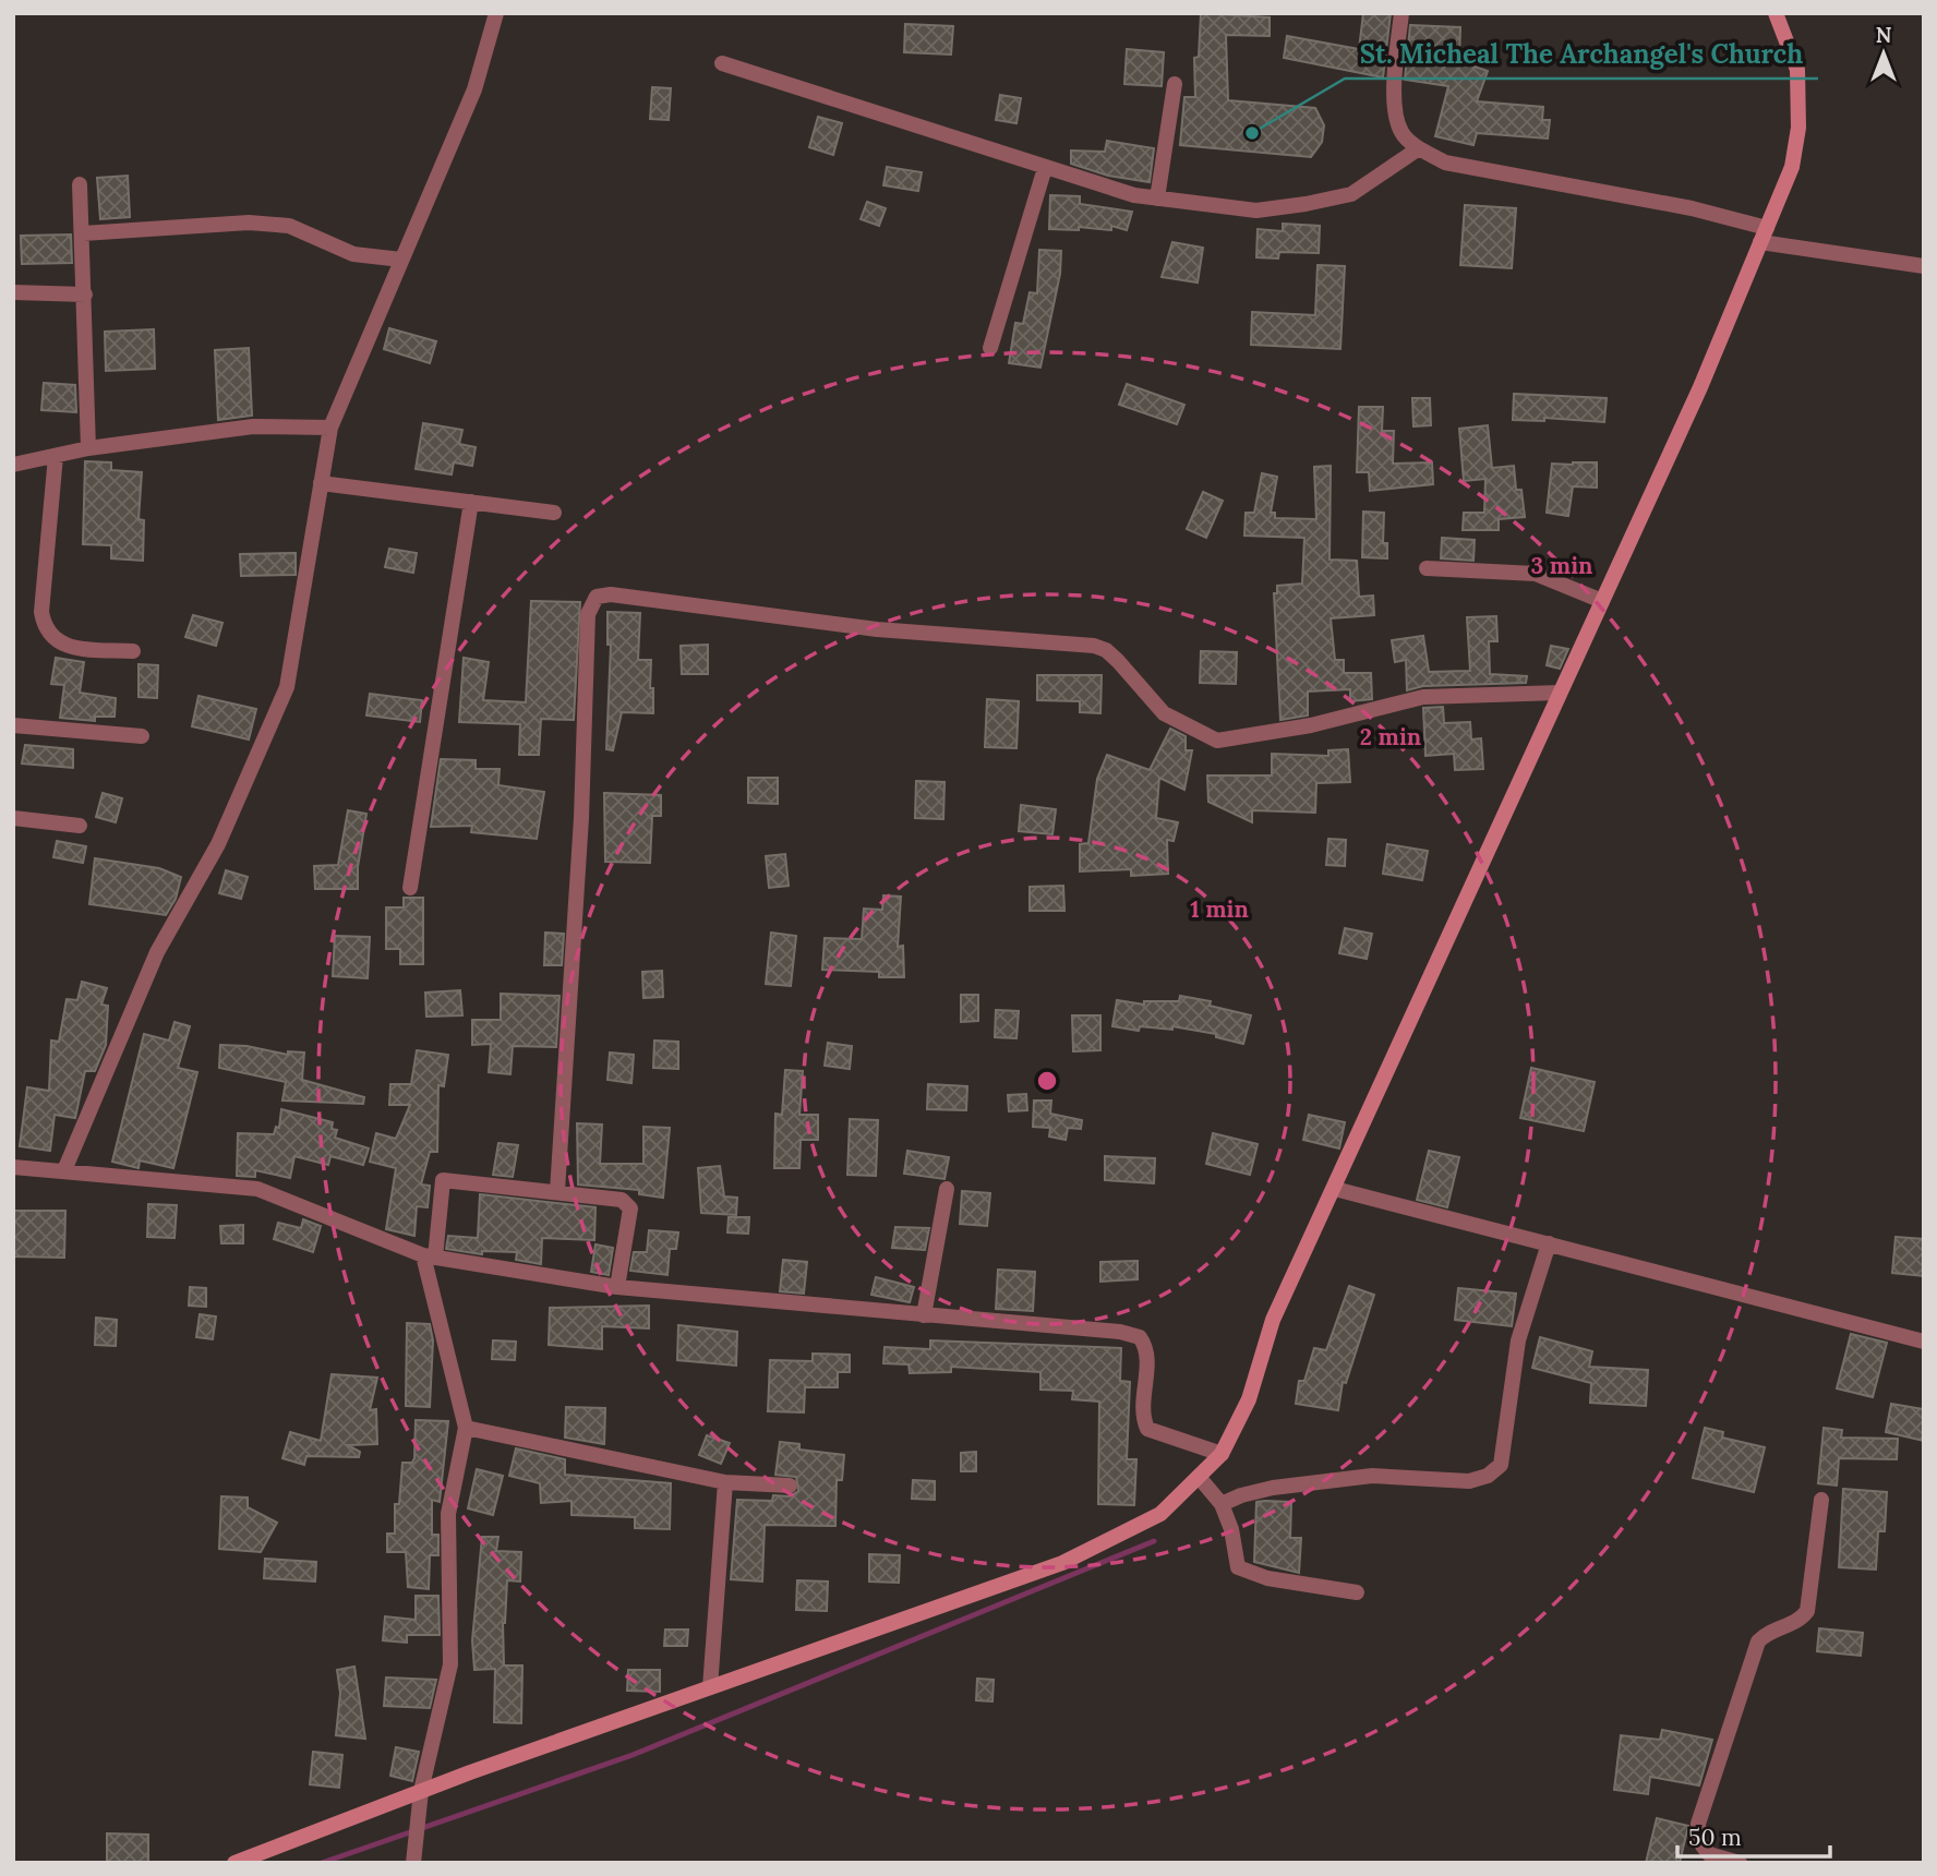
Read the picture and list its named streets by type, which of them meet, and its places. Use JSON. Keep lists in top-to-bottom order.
{
  "places": ["St. Micheal The Archangel's Church"],
  "scale_bar": "50 m",
  "north": "top",
  "rings": ["3 min", "2 min", "1 min"]
}
